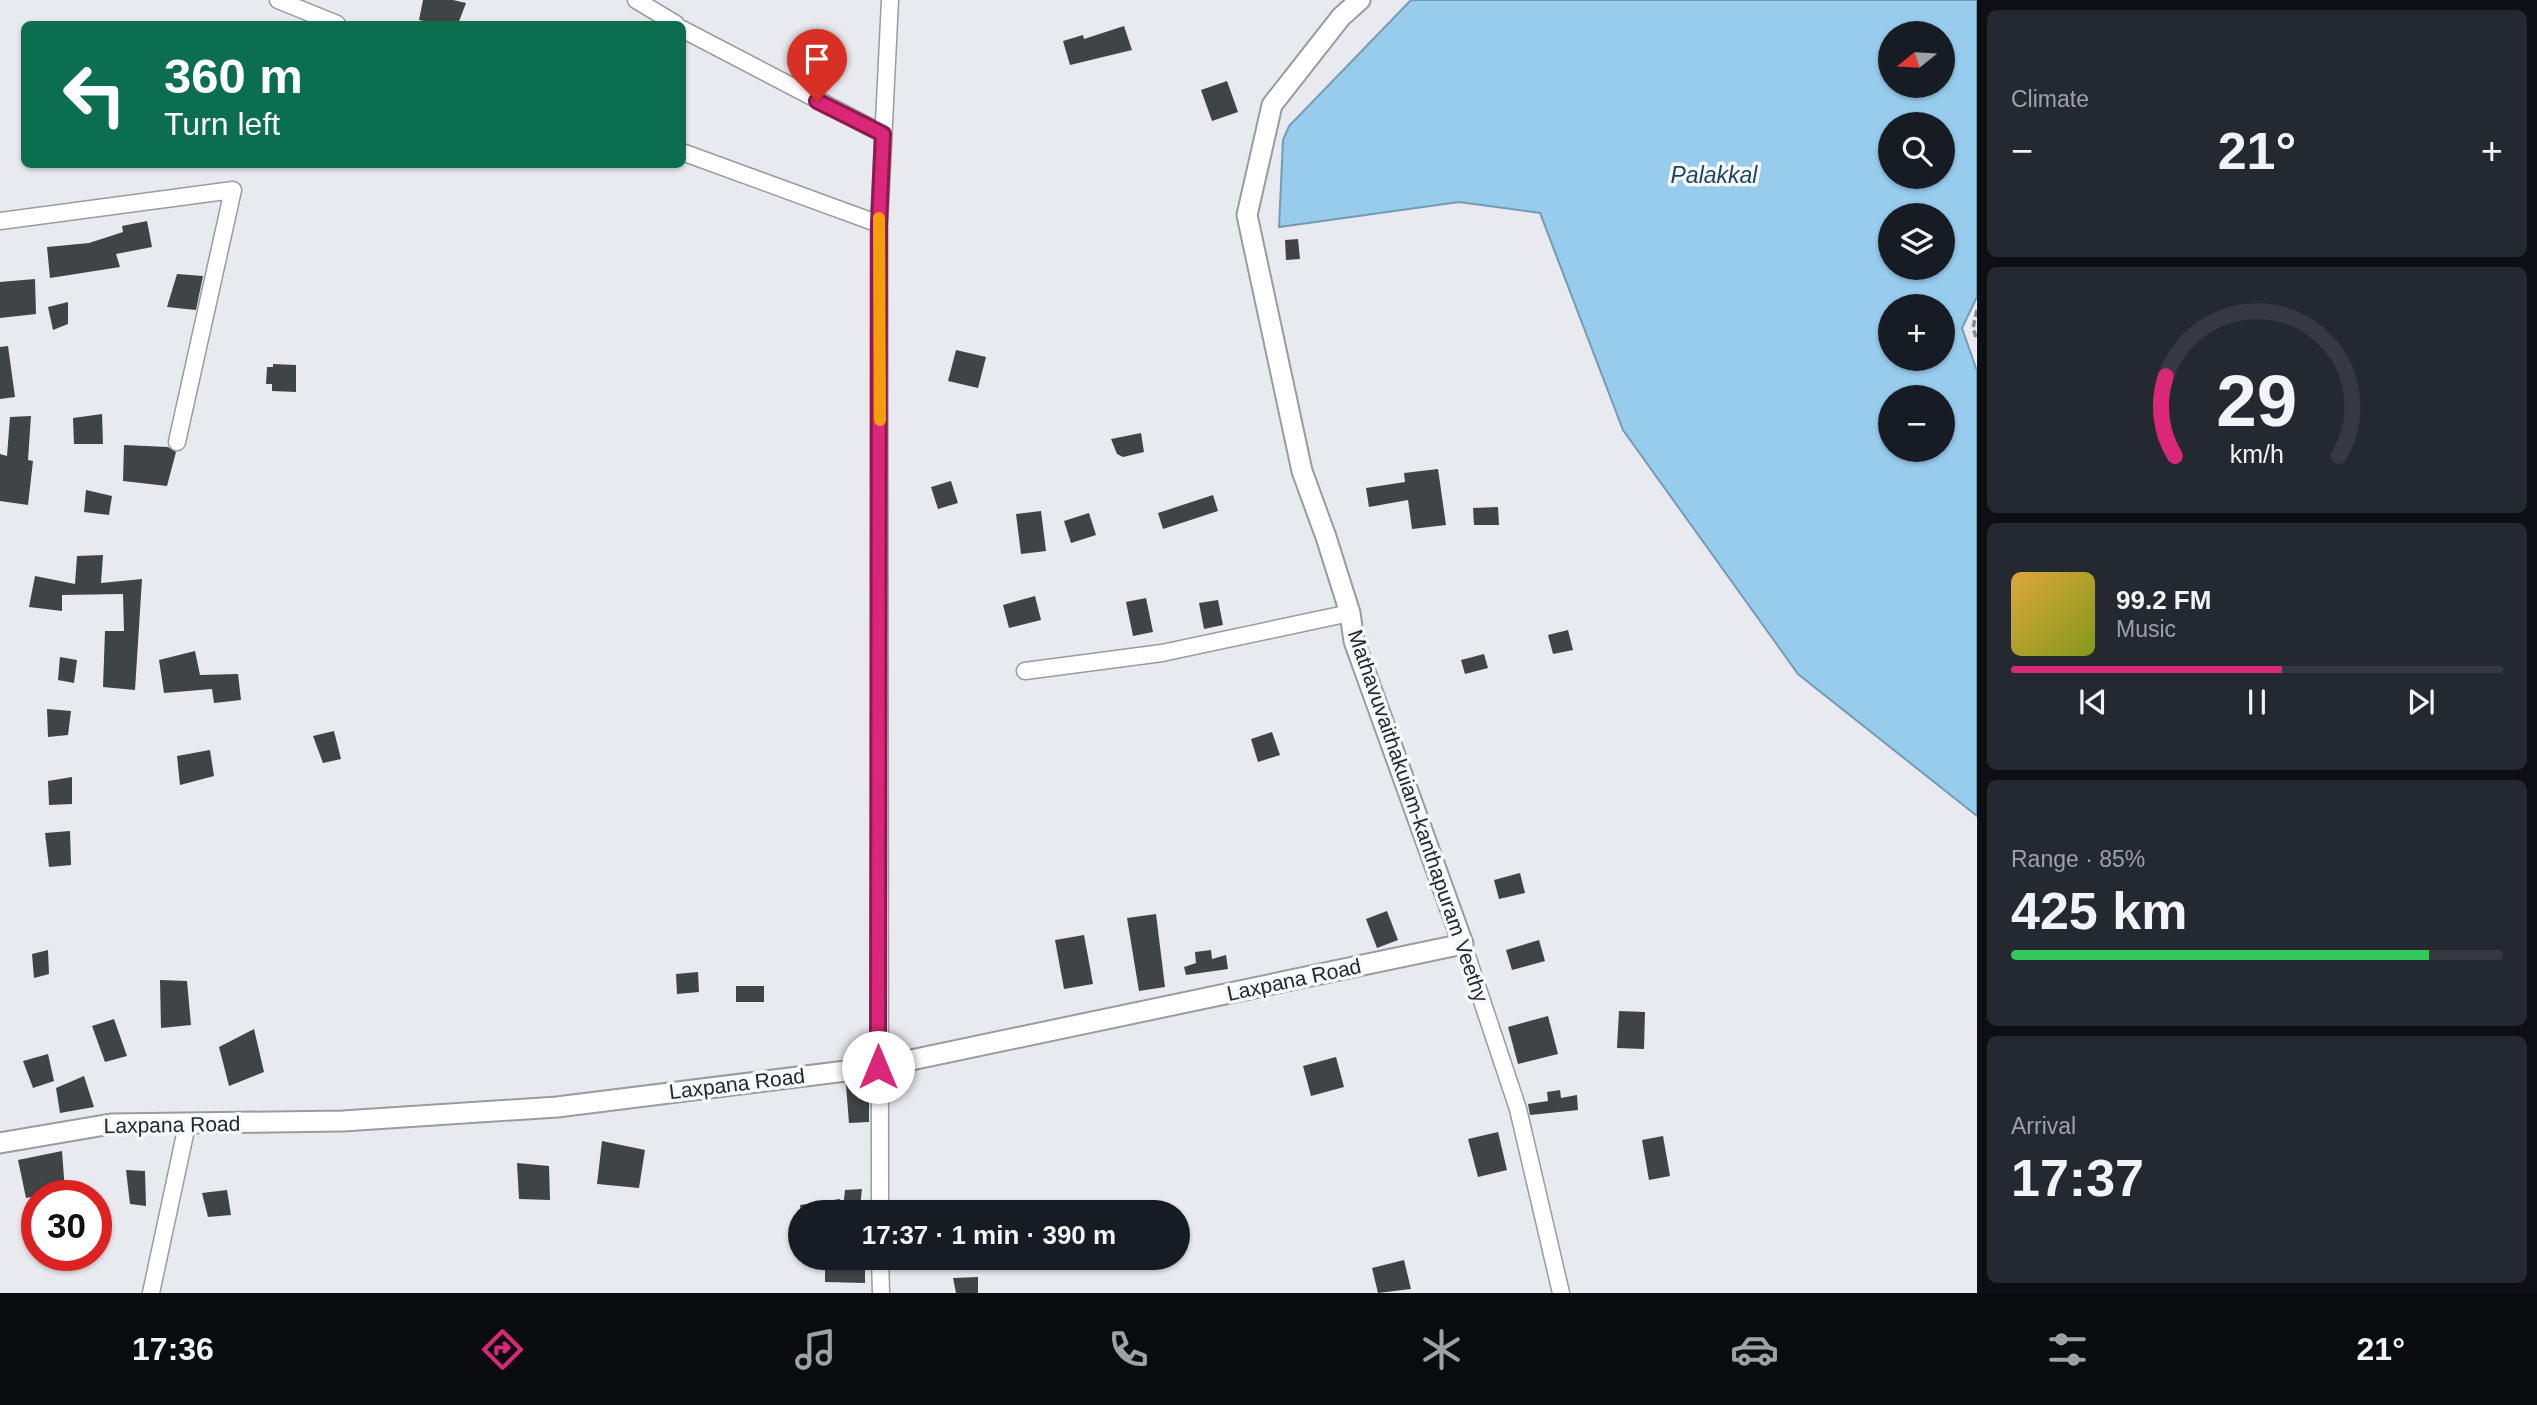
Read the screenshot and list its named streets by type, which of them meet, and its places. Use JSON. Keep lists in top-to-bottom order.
{
  "streets": {
    "street": ["Mathavuvaithakuiam-kanthapuram Veethy", "Laxpana Road"]
  },
  "crossings": [
    ["Mathavuvaithakuiam-kanthapuram Veethy", "Laxpana Road"]
  ],
  "water": ["Palakkal"],
  "north": "left",
  "page": {
    "tile": [
      "Climate",
      ["Range · 85%", "425 km"],
      ["Arrival", "17:37"]
    ],
    "map_buttons": ["+", "−"],
    "turn": ["360 m", "Turn left"],
    "heat": ["−", "21°", "+"],
    "song": ["99.2 FM", "Music"],
    "limit": "30",
    "trip": "17:37 · 1 min · 390 m",
    "tabs": ["17:36", "21°"],
    "gauge": ["29", "km/h"]
  }
}
